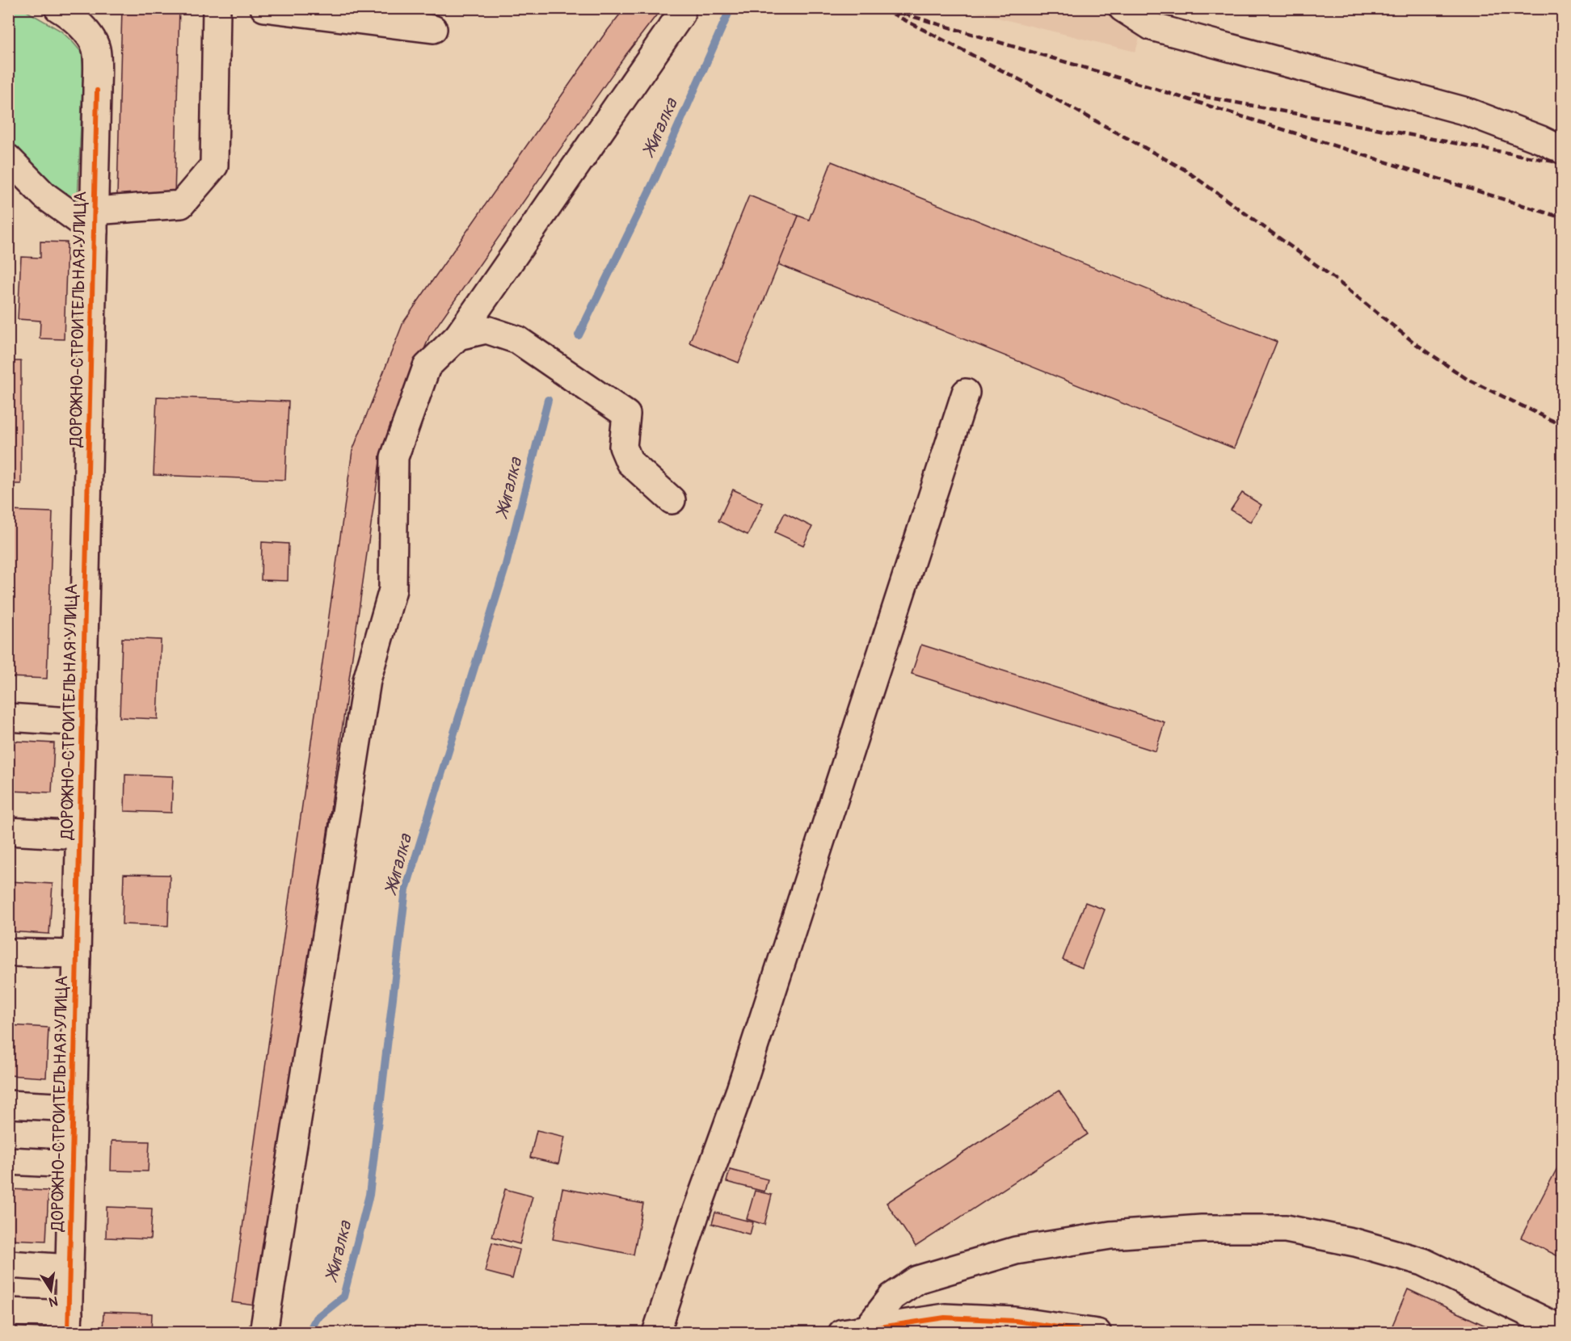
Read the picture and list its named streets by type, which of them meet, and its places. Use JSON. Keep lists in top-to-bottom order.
{
  "streets": {
    "street": ["ДОРОЖНО-СТРОИТЕЛЬНАЯ УЛИЦА"]
  },
  "water": ["Жигалка"],
  "north": "bottom"
}
